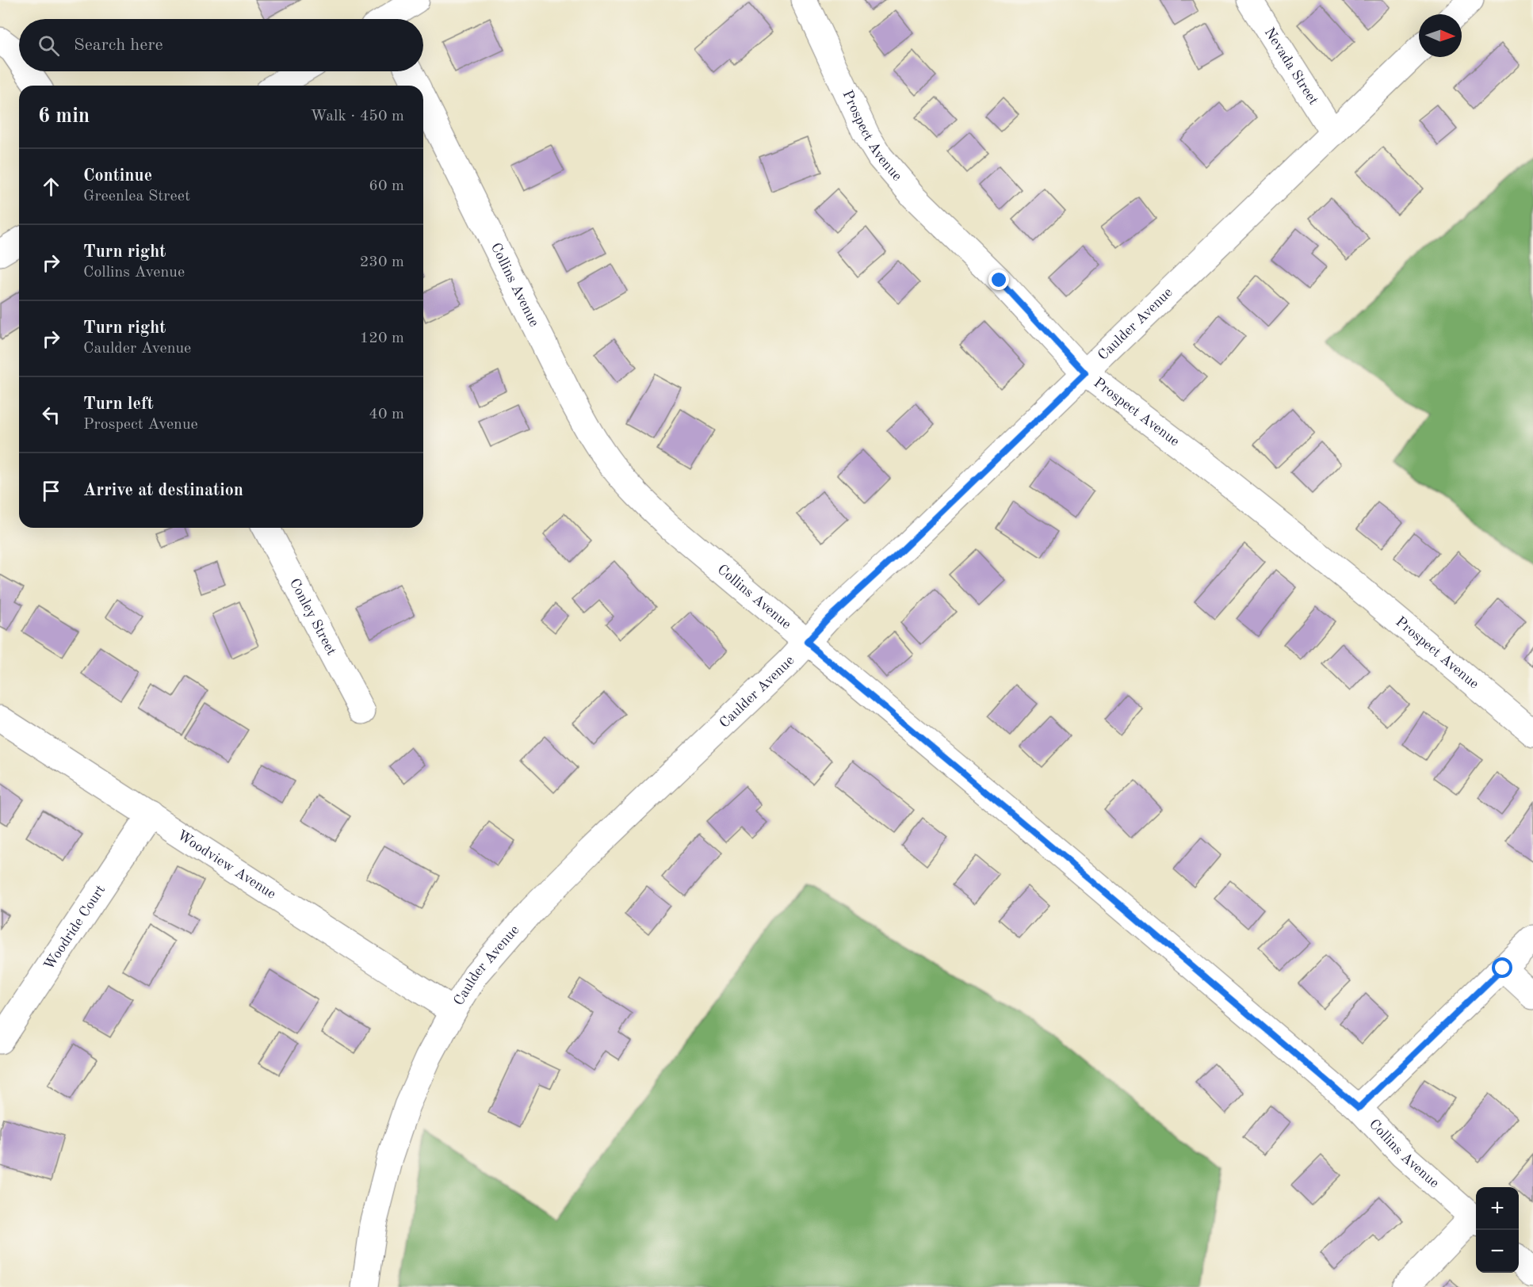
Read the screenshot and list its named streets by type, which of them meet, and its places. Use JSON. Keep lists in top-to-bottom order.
{
  "streets": {
    "street": [
      "Nevada Street",
      "Prospect Avenue",
      "Collins Avenue",
      "Caulder Avenue",
      "Conley Street",
      "Woodview Avenue",
      "Woodride Court"
    ]
  },
  "crossings": [
    ["Nevada Street", "Caulder Avenue"],
    ["Prospect Avenue", "Caulder Avenue"],
    ["Collins Avenue", "Caulder Avenue"],
    ["Caulder Avenue", "Woodview Avenue"],
    ["Woodview Avenue", "Woodride Court"]
  ],
  "north": "right",
  "page": {
    "search": "Search here",
    "heading": ["6 min", "Walk · 450 m"],
    "list": [
      ["Continue", "Greenlea Street", "60 m"],
      ["Turn right", "Collins Avenue", "230 m"],
      ["Turn right", "Caulder Avenue", "120 m"],
      ["Turn left", "Prospect Avenue", "40 m"],
      "Arrive at destination"
    ],
    "map_buttons": ["+", "−"]
  }
}
